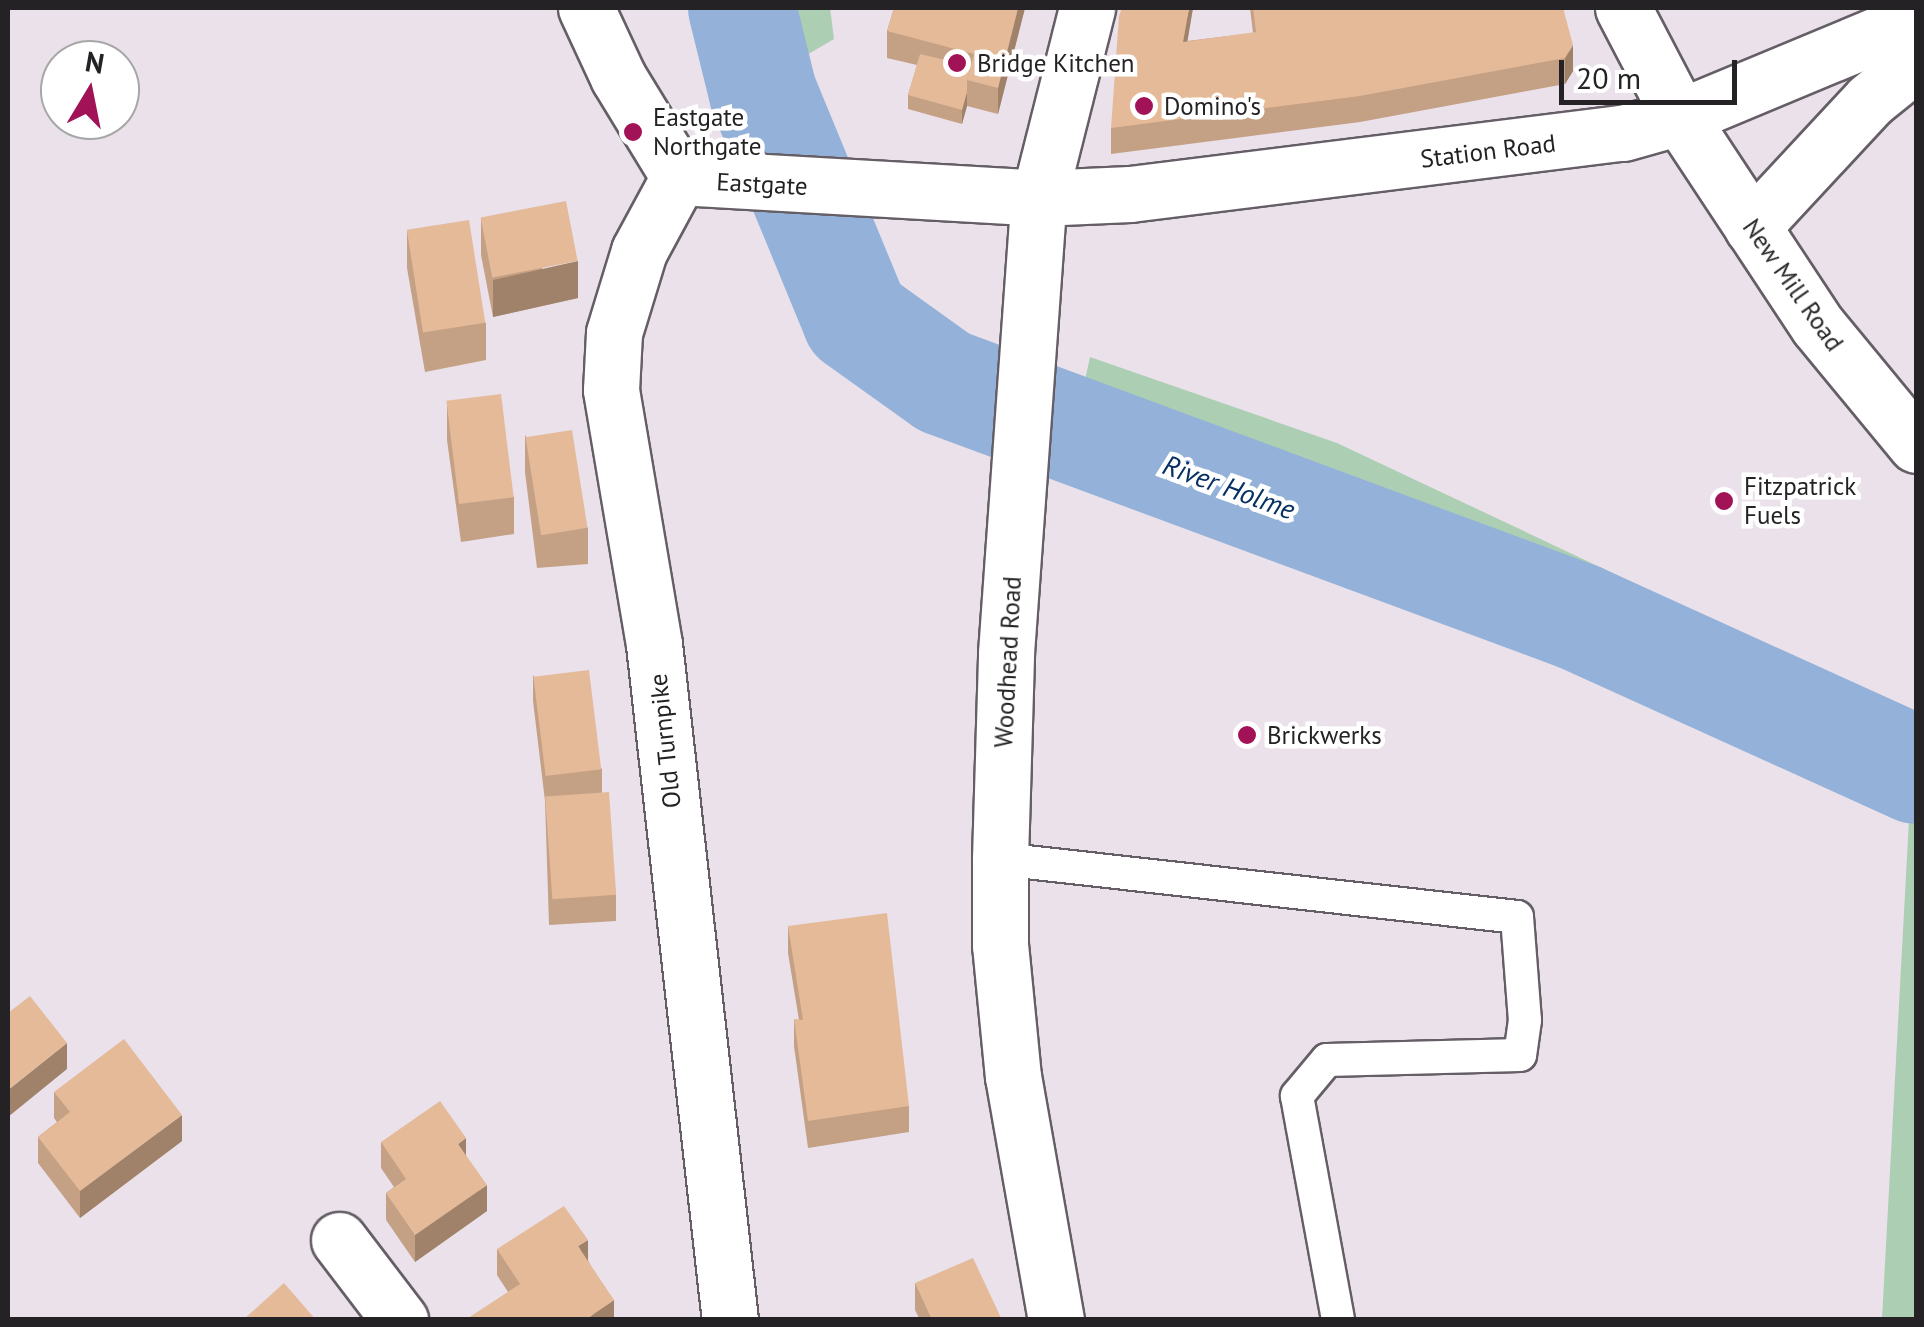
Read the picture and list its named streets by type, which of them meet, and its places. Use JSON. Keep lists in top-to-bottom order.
{
  "streets": {
    "street": [
      "Station Road",
      "Eastgate",
      "New Mill Road",
      "Woodhead Road",
      "Old Turnpike"
    ]
  },
  "crossings": [
    ["Station Road", "Eastgate"],
    ["Station Road", "New Mill Road"],
    ["Station Road", "Woodhead Road"],
    ["Eastgate", "Woodhead Road"],
    ["Eastgate", "Old Turnpike"]
  ],
  "water": ["River Holme"],
  "places": [
    "Bridge Kitchen",
    "Domino's",
    "Eastgate Northgate",
    "Fitzpatrick Fuels",
    "Brickwerks"
  ],
  "scale_bar": "20 m",
  "north": "top"
}
